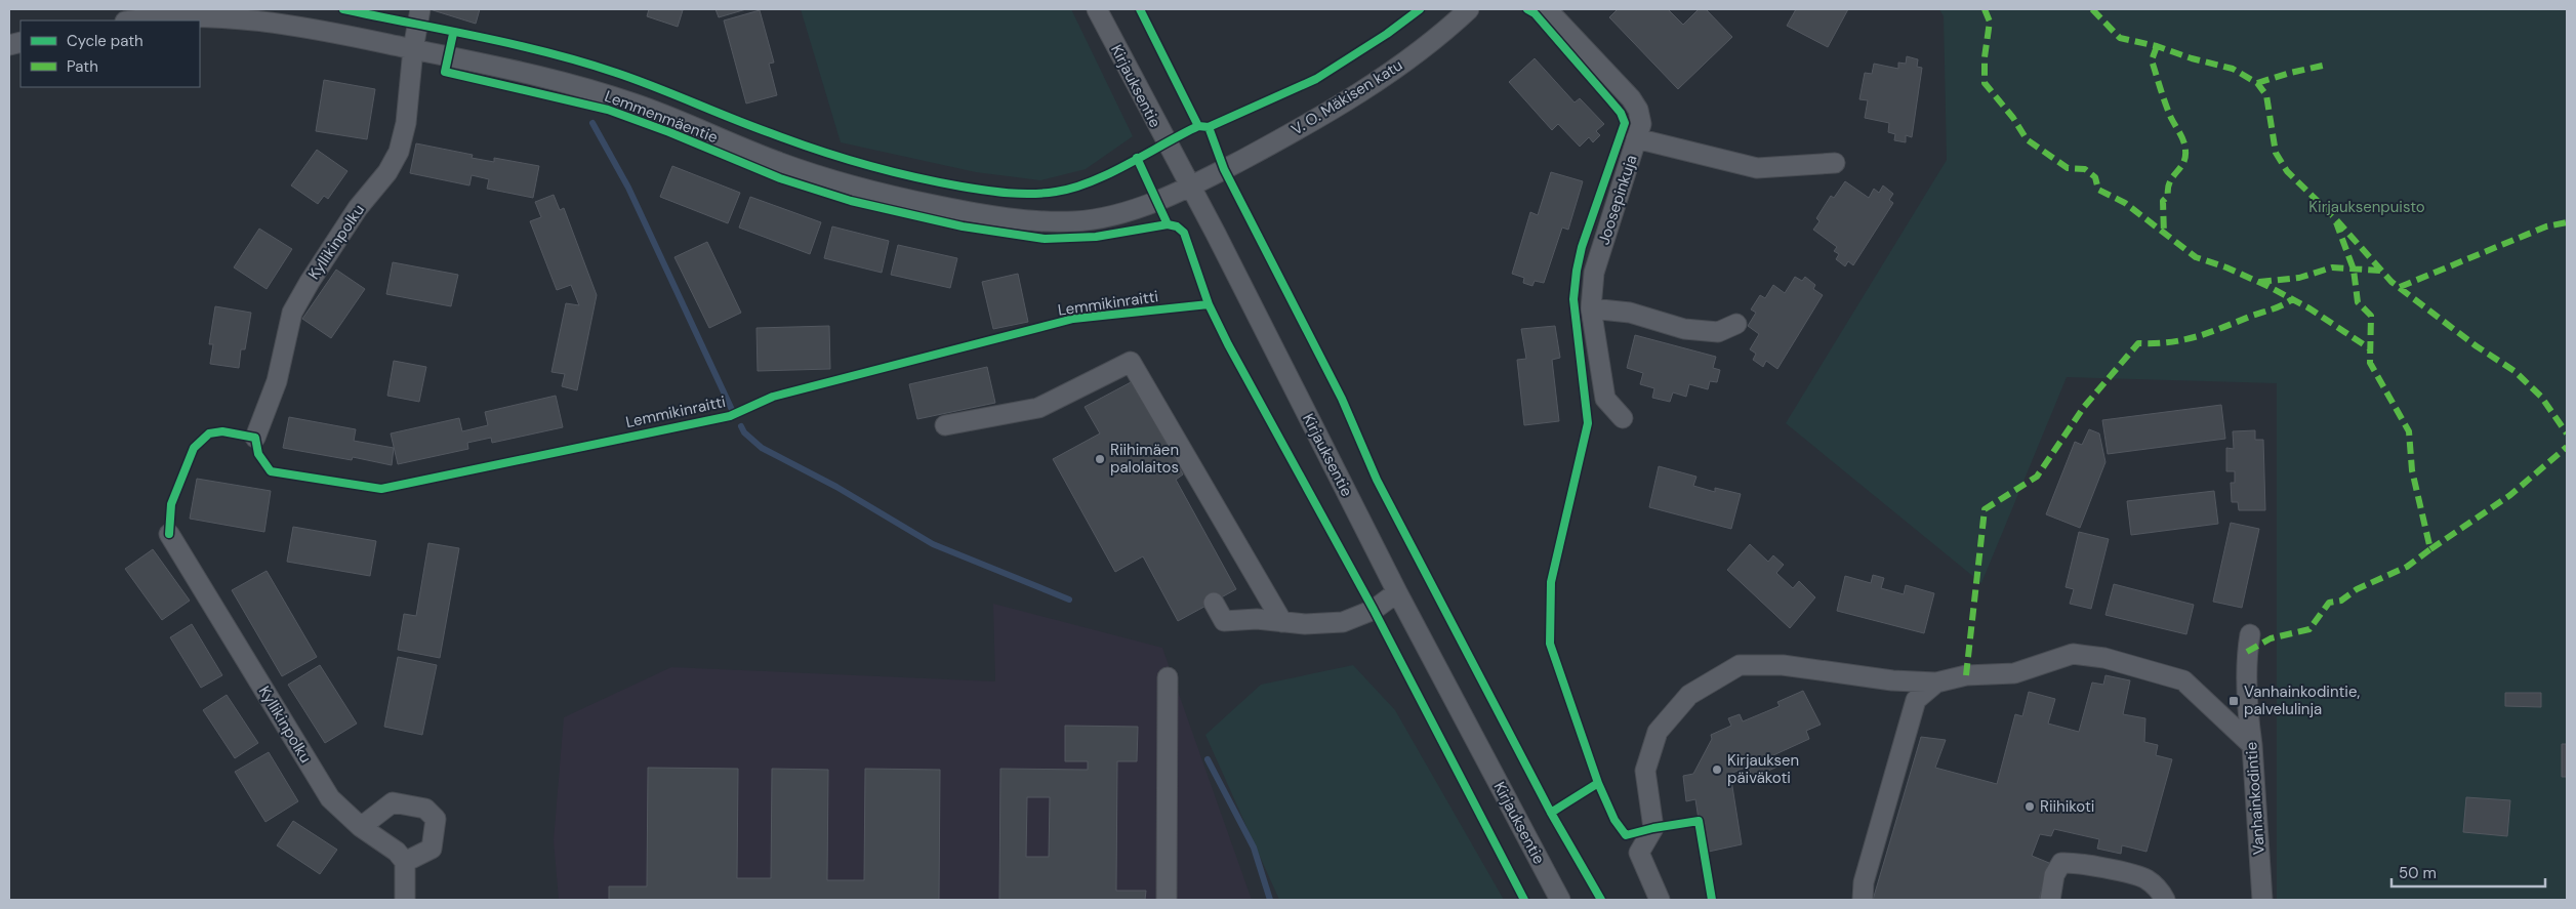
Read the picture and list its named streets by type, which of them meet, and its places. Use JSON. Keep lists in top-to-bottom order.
{
  "streets": {
    "street": [
      "Kirjauksentie",
      "V. O. Mäkisen katu",
      "Lemmenmäentie",
      "Joosepinkuja",
      "Kyllikinpolku",
      "Vanhainkodintie"
    ],
    "cycle path": ["Lemmikinraitti"]
  },
  "crossings": [
    ["Kirjauksentie", "V. O. Mäkisen katu"],
    ["Kirjauksentie", "Lemmenmäentie"],
    ["V. O. Mäkisen katu", "Lemmenmäentie"],
    ["Lemmenmäentie", "Kyllikinpolku"]
  ],
  "parks": ["Kirjauksenpuisto"],
  "places": {
    "other": ["Riihimäen palolaitos", "Kirjauksen päiväkoti", "Riihikoti"],
    "transit": ["Vanhainkodintie, palvelulinja"]
  },
  "legend": ["Cycle path", "Path"],
  "scale_bar": "50 m"
}
